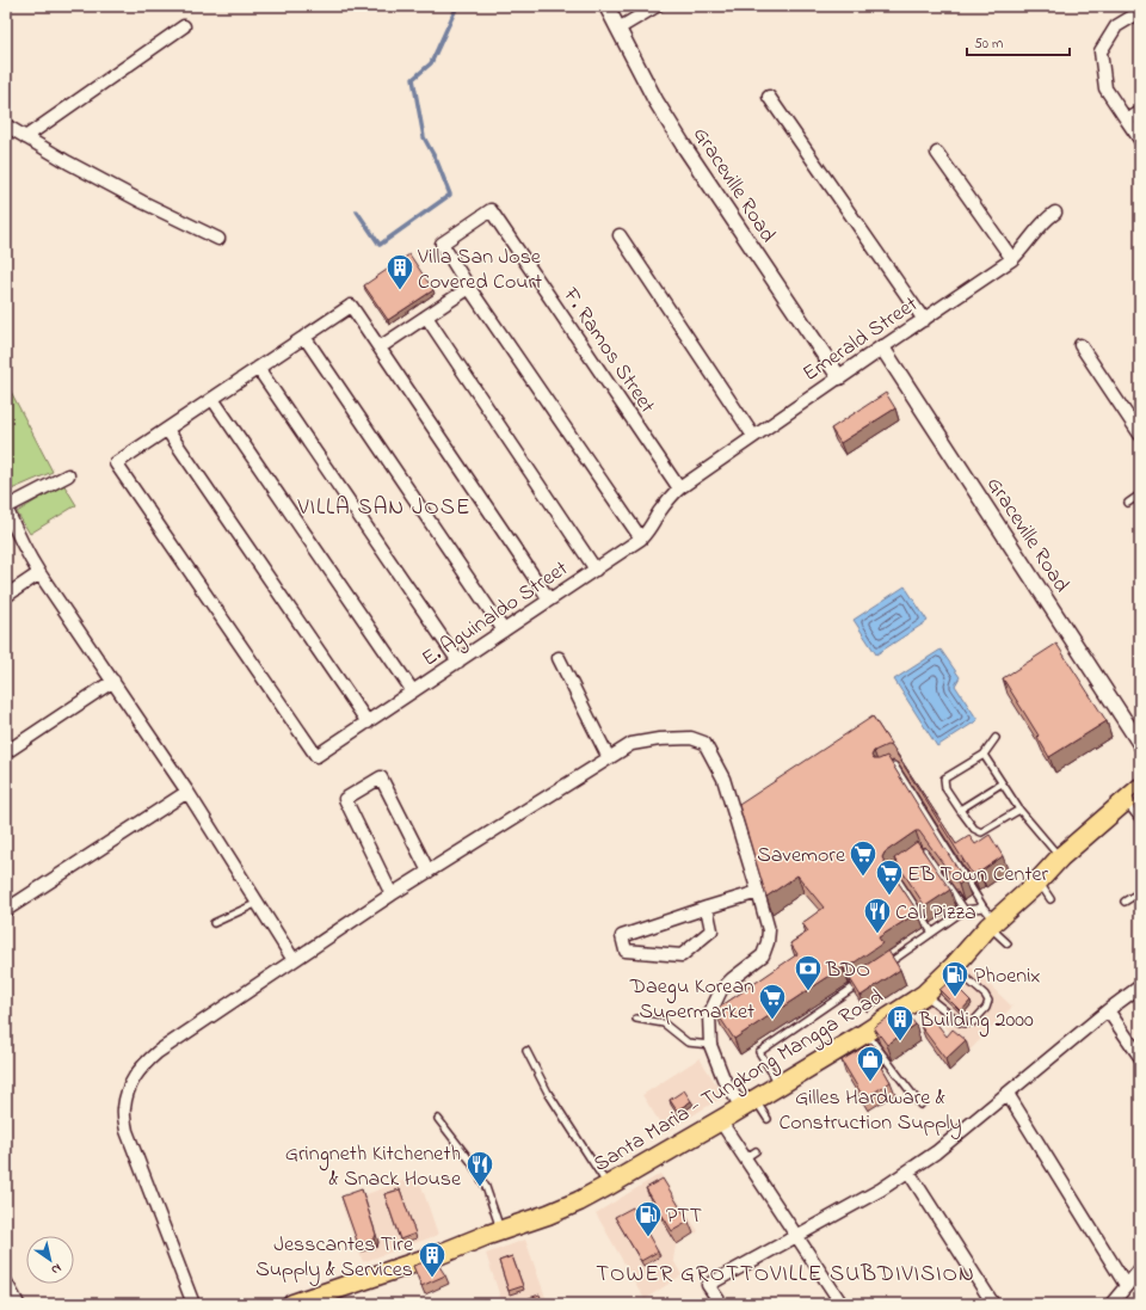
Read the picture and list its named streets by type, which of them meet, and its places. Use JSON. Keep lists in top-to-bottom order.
{
  "streets": {
    "main road": ["Santa Maria - Tungkong Mangga Road"],
    "street": [
      "Graceville Road",
      "Emerald Street",
      "F. Ramos Street",
      "E. Aguinaldo Street"
    ]
  },
  "crossings": [
    ["Graceville Road", "Emerald Street"],
    ["Emerald Street", "F. Ramos Street"],
    ["Emerald Street", "E. Aguinaldo Street"],
    ["F. Ramos Street", "E. Aguinaldo Street"]
  ],
  "districts": ["VILLA SAN JOSE", "TOWER GROTTOVILLE SUBDIVISION"],
  "places": {
    "building": ["Villa San Jose Covered Court", "Building 2000", "Jesscantes Tire Supply & Services"],
    "supermarket": ["Savemore", "EB Town Center", "Daegu Korean Supermarket"],
    "restaurant": ["Cali Pizza", "Gringneth Kitcheneth & Snack House"],
    "bank": ["BDO"],
    "fuel station": ["Phoenix", "PTT"],
    "shop": ["Gilles Hardware & Construction Supply"]
  },
  "scale_bar": "50 m",
  "north": "bottom right"
}
